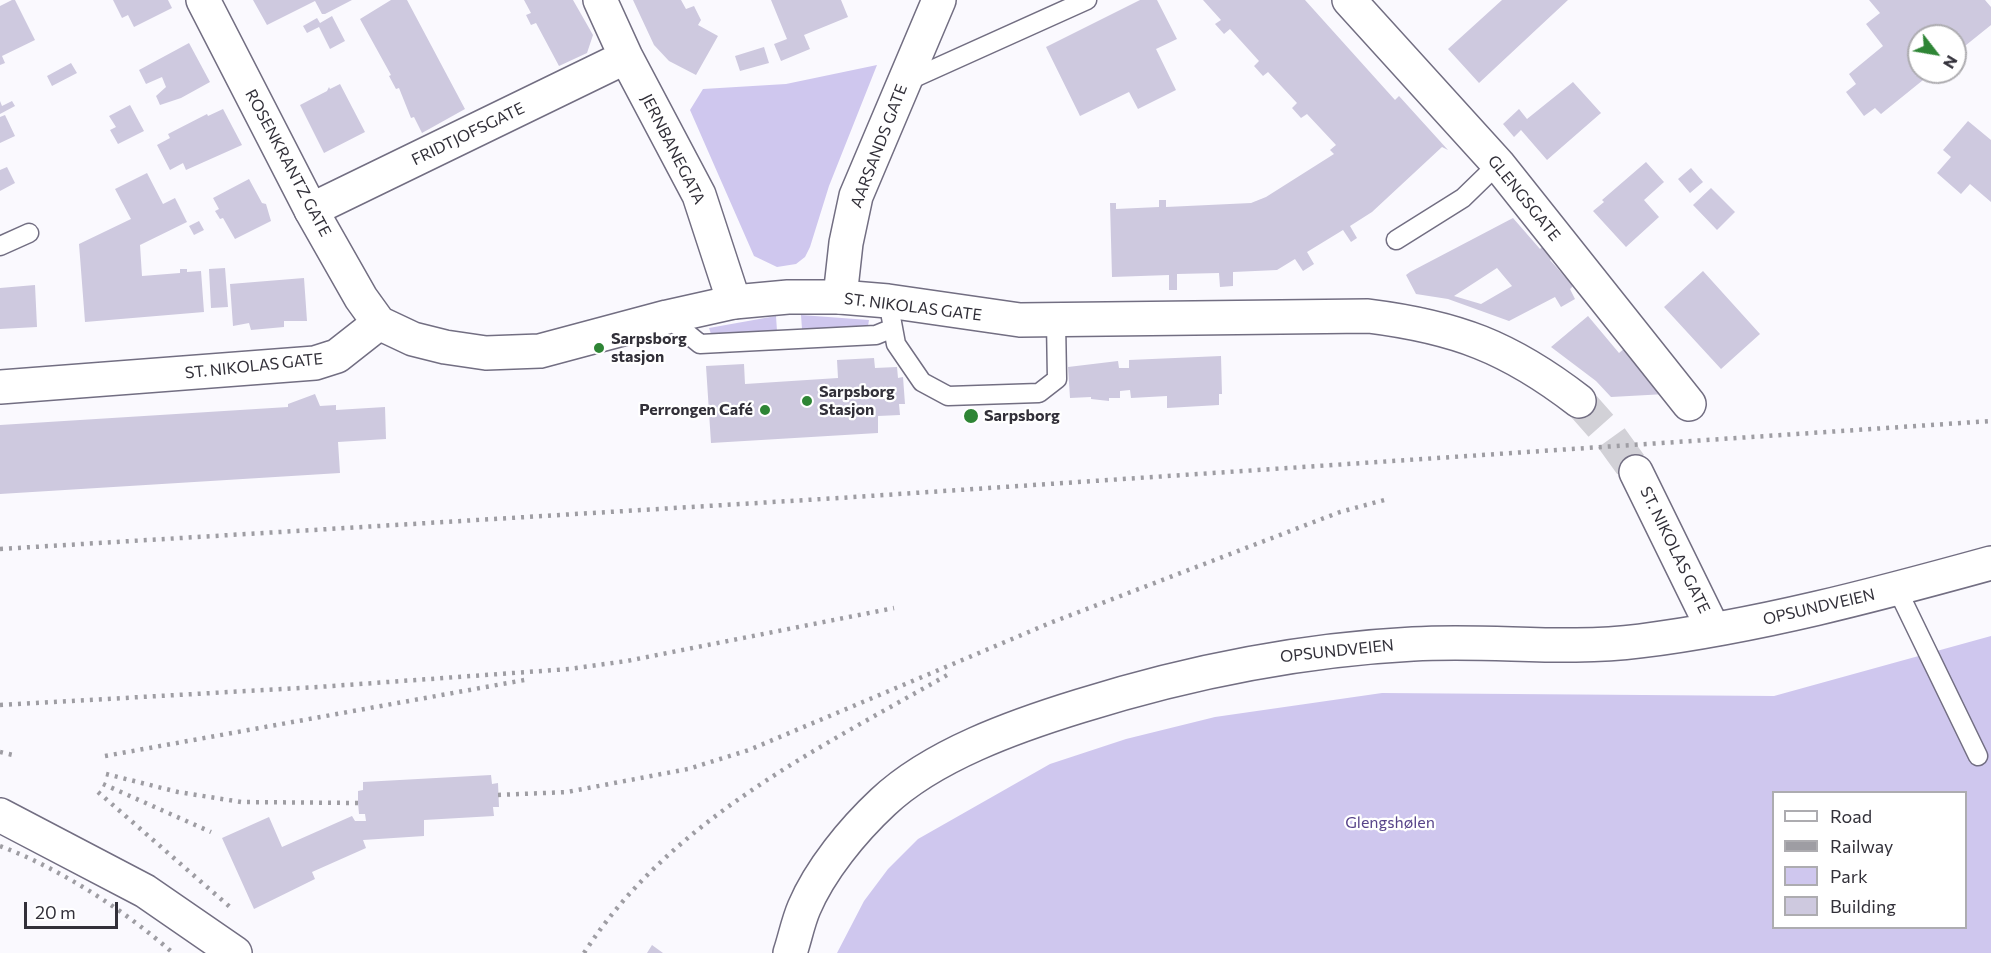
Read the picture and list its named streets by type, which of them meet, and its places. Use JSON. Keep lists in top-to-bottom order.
{
  "streets": {
    "street": [
      "FRIDTJOFSGATE",
      "AARSANDS GATE",
      "JERNBANEGATA",
      "ROSENKRANTZ GATE",
      "GLENGSGATE",
      "ST. NIKOLAS GATE",
      "OPSUNDVEIEN"
    ]
  },
  "crossings": [
    ["FRIDTJOFSGATE", "JERNBANEGATA"],
    ["FRIDTJOFSGATE", "ROSENKRANTZ GATE"],
    ["AARSANDS GATE", "ST. NIKOLAS GATE"],
    ["JERNBANEGATA", "ST. NIKOLAS GATE"],
    ["ROSENKRANTZ GATE", "ST. NIKOLAS GATE"],
    ["ST. NIKOLAS GATE", "OPSUNDVEIEN"]
  ],
  "parks": ["Glengshølen"],
  "places": [
    "Sarpsborg stasjon",
    "Sarpsborg Stasjon",
    "Perrongen Café",
    "Sarpsborg"
  ],
  "legend": [
    "Road",
    "Railway",
    "Park",
    "Building"
  ],
  "scale_bar": "20 m",
  "north": "bottom right"
}
